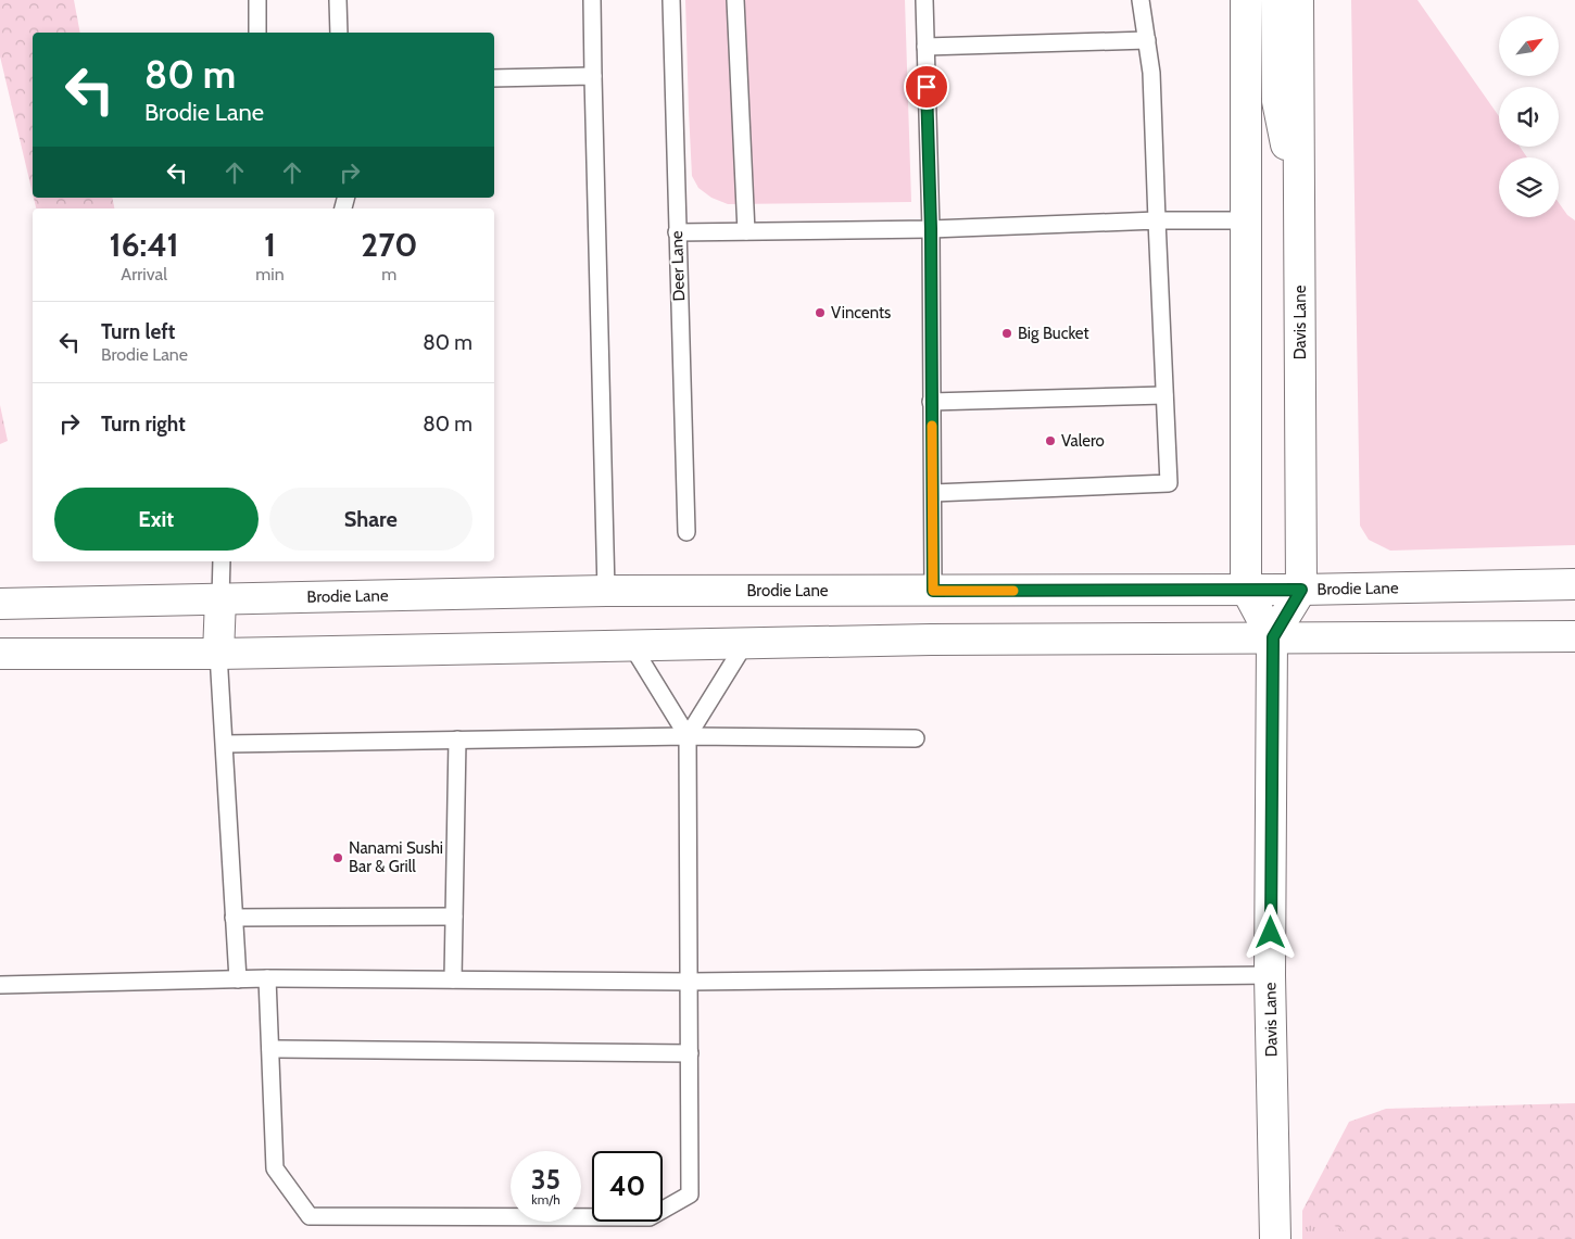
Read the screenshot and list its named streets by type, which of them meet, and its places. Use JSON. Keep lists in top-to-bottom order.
{
  "streets": {
    "main road": ["Davis Lane", "Brodie Lane"],
    "lane": ["Deer Lane"]
  },
  "crossings": [
    ["Davis Lane", "Brodie Lane"]
  ],
  "places": [
    "Vincents",
    "Big Bucket",
    "Valero",
    "Nanami Sushi Bar & Grill"
  ],
  "north": "top right",
  "page": {
    "turn": ["80 m", "Brodie Lane"],
    "eta": [
      "16:41",
      "Arrival",
      "1",
      "min",
      "270",
      "m"
    ],
    "list": [
      {
        "name": "Turn left",
        "note": "Brodie Lane",
        "value": "80 m"
      },
      {
        "name": "Turn right",
        "value": "80 m"
      }
    ],
    "buttons": ["Exit", "Share"],
    "speed": "35 km/h",
    "limit": "40"
  }
}
